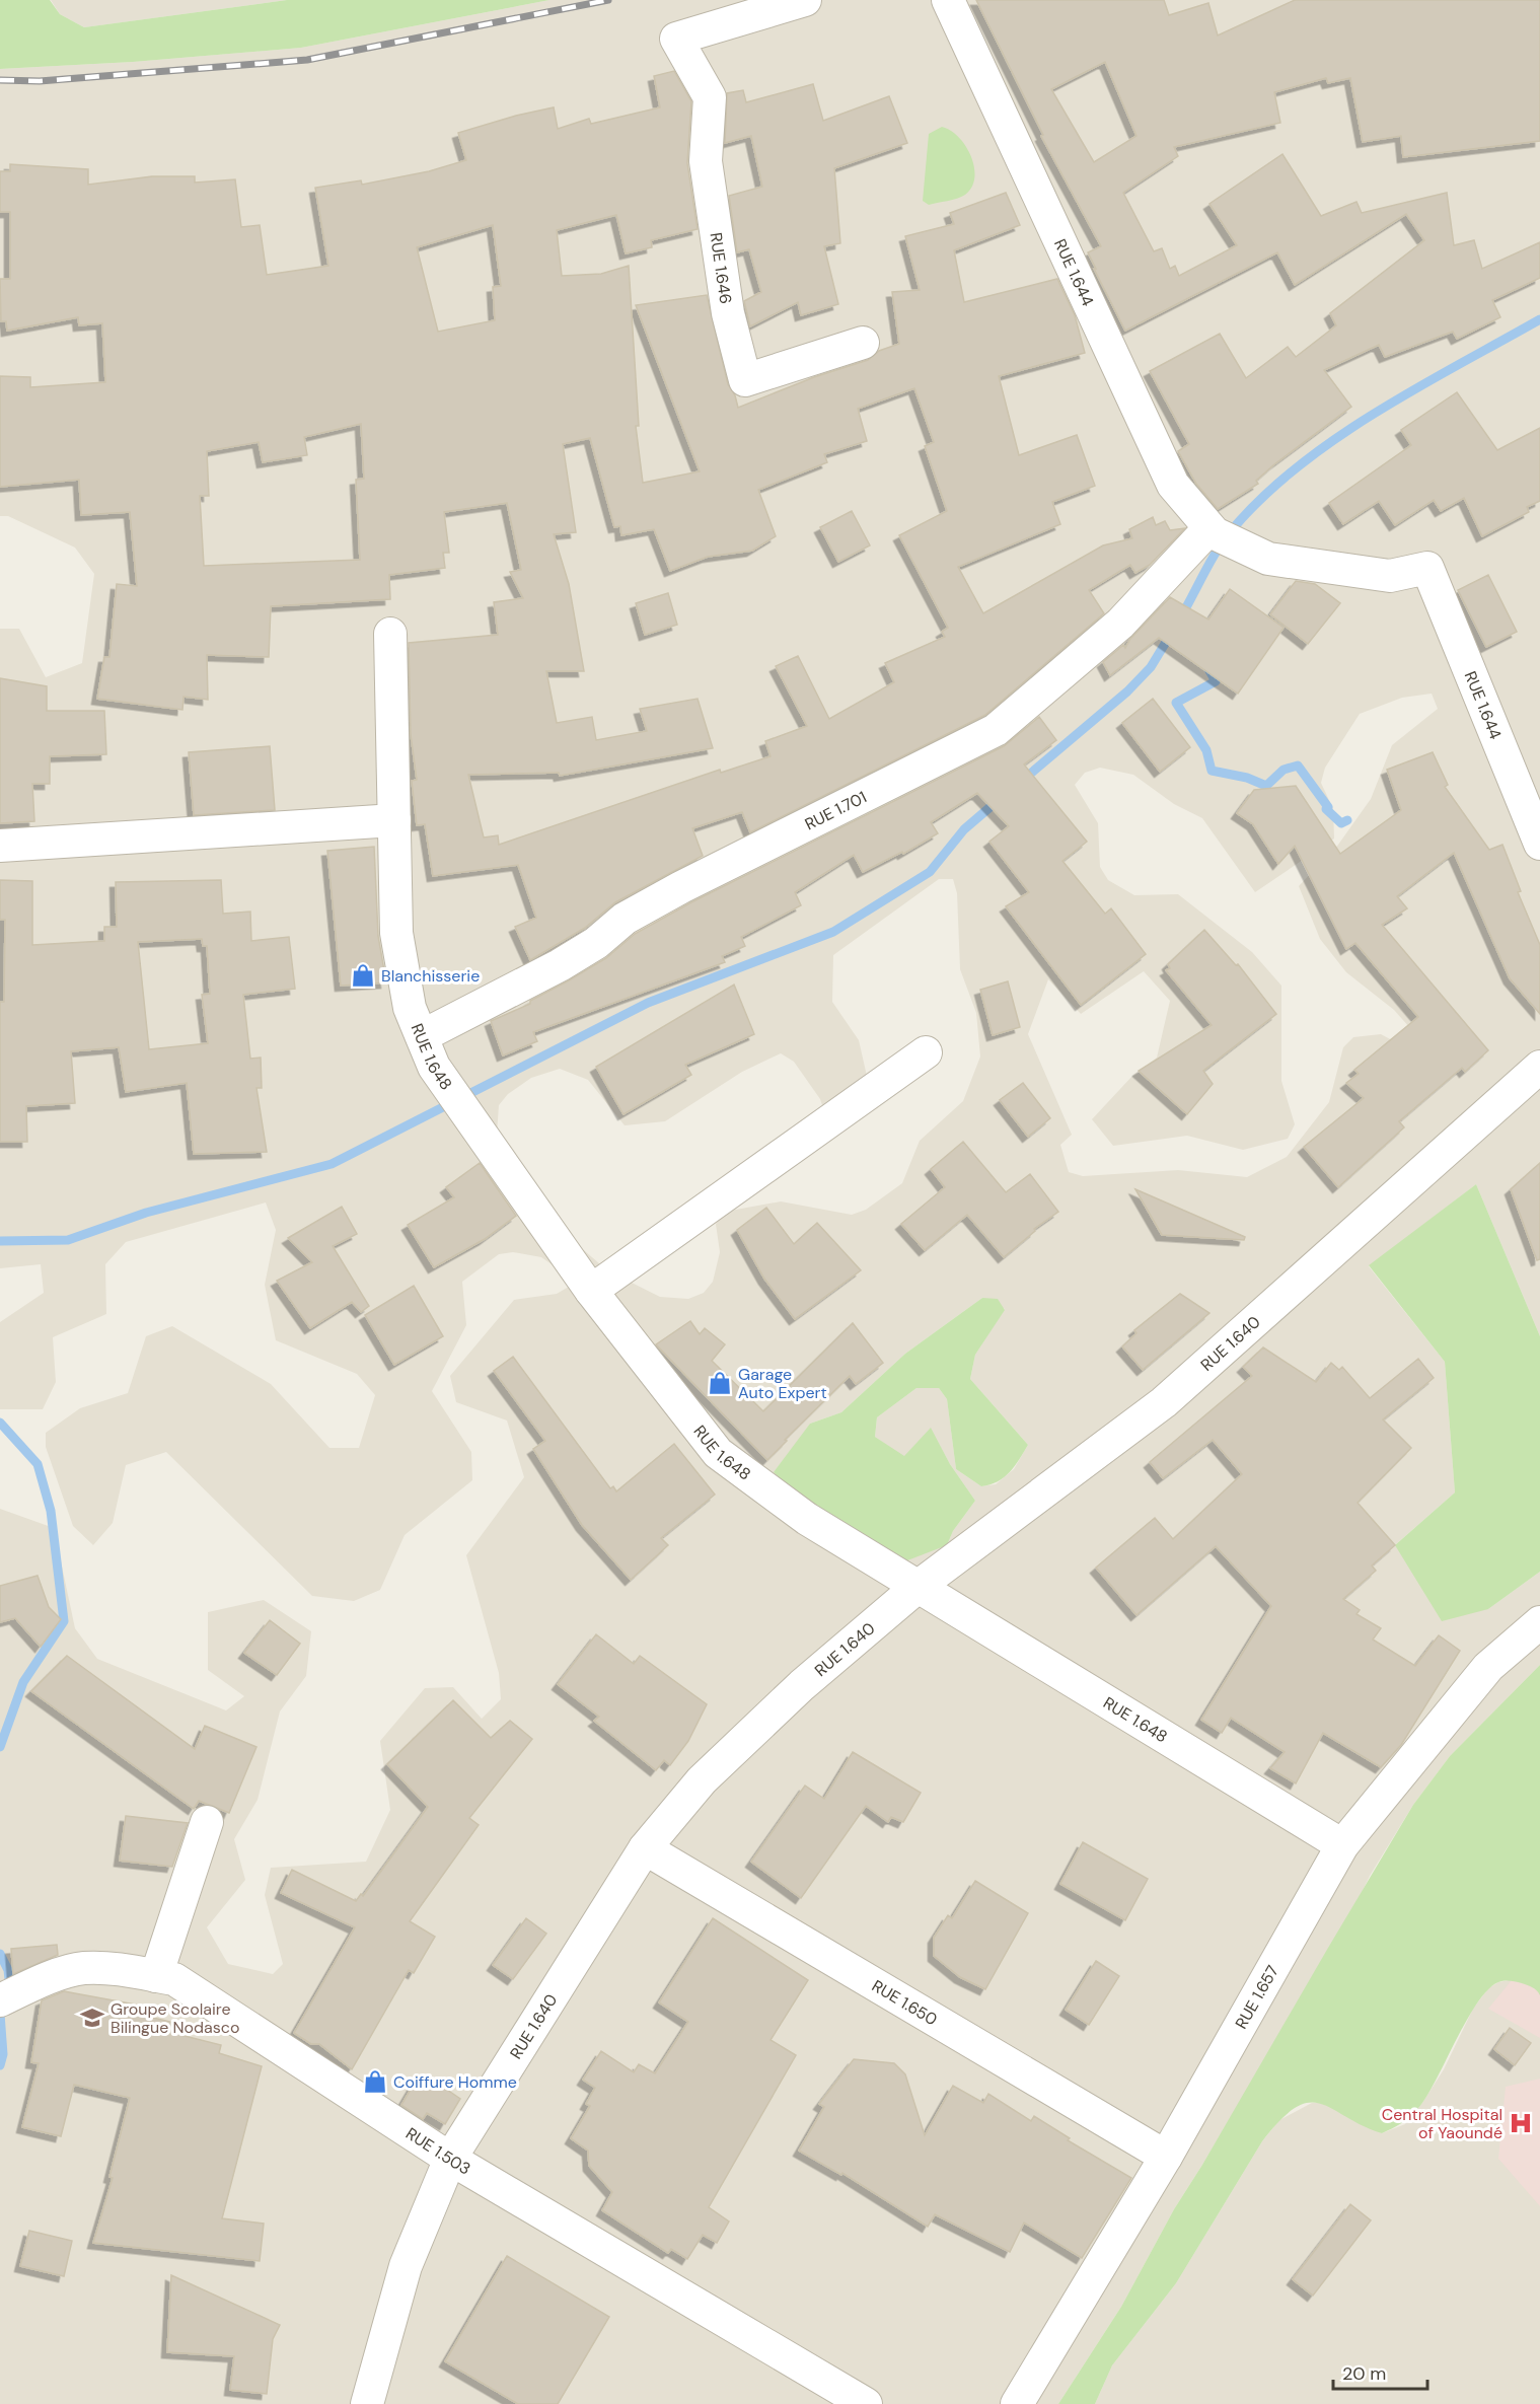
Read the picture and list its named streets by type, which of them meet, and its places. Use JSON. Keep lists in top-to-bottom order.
{
  "streets": {
    "street": [
      "RUE 1.646",
      "RUE 1.644",
      "RUE 1.701",
      "RUE 1.648",
      "RUE 1.640",
      "RUE 1.657",
      "RUE 1.650",
      "RUE 1.503"
    ]
  },
  "crossings": [
    ["RUE 1.644", "RUE 1.701"],
    ["RUE 1.701", "RUE 1.648"],
    ["RUE 1.648", "RUE 1.640"],
    ["RUE 1.648", "RUE 1.657"],
    ["RUE 1.640", "RUE 1.650"],
    ["RUE 1.640", "RUE 1.503"],
    ["RUE 1.657", "RUE 1.650"]
  ],
  "places": {
    "shop": ["Blanchisserie", "Garage Auto Expert", "Coiffure Homme"],
    "school or university": ["Groupe Scolaire Bilingue Nodasco"],
    "hospital": ["Central Hospital of Yaoundé"]
  },
  "scale_bar": "20 m"
}
